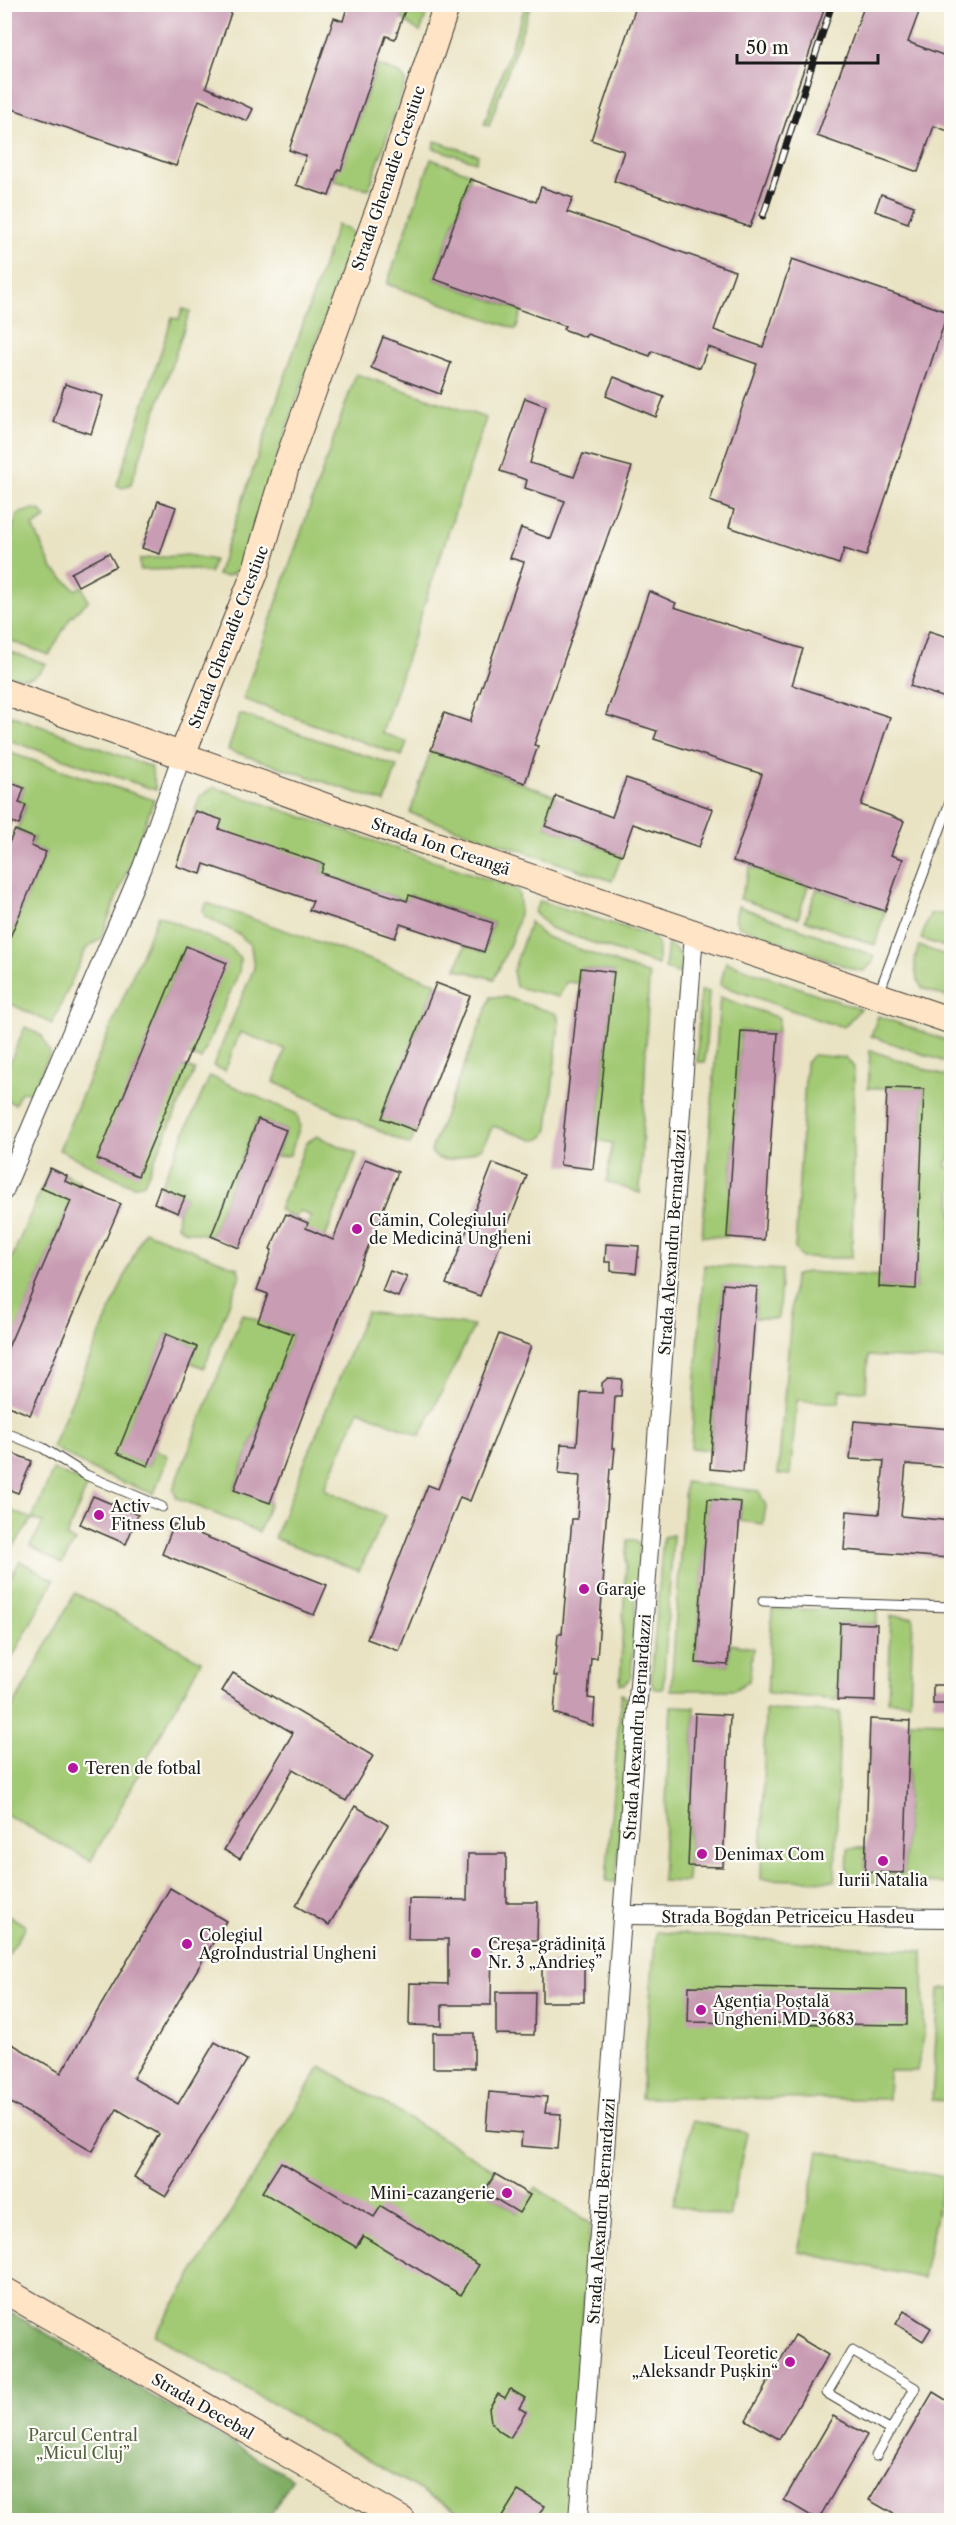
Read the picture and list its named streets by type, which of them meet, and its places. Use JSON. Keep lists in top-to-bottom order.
{
  "streets": {
    "street": [
      "Strada Ghenadie Crestiuc",
      "Strada Ion Creangă",
      "Strada Alexandru Bernardazzi",
      "Strada Bogdan Petriceicu Hasdeu",
      "Strada Decebal"
    ]
  },
  "crossings": [
    ["Strada Ghenadie Crestiuc", "Strada Ion Creangă"],
    ["Strada Ion Creangă", "Strada Alexandru Bernardazzi"],
    ["Strada Alexandru Bernardazzi", "Strada Bogdan Petriceicu Hasdeu"]
  ],
  "parks": ["Parcul Central „Micul Cluj”"],
  "places": [
    "Cămin, Colegiului de Medicină Ungheni",
    "Activ Fitness Club",
    "Garaje",
    "Teren de fotbal",
    "Denimax Com",
    "Iurii Natalia",
    "Colegiul AgroIndustrial Ungheni",
    "Creșa-grădiniță Nr. 3 „Andrieș”",
    "Agenția Poștală Ungheni MD-3683",
    "Mini-cazangerie",
    "Liceul Teoretic „Aleksandr Pușkin“"
  ],
  "scale_bar": "50 m"
}
